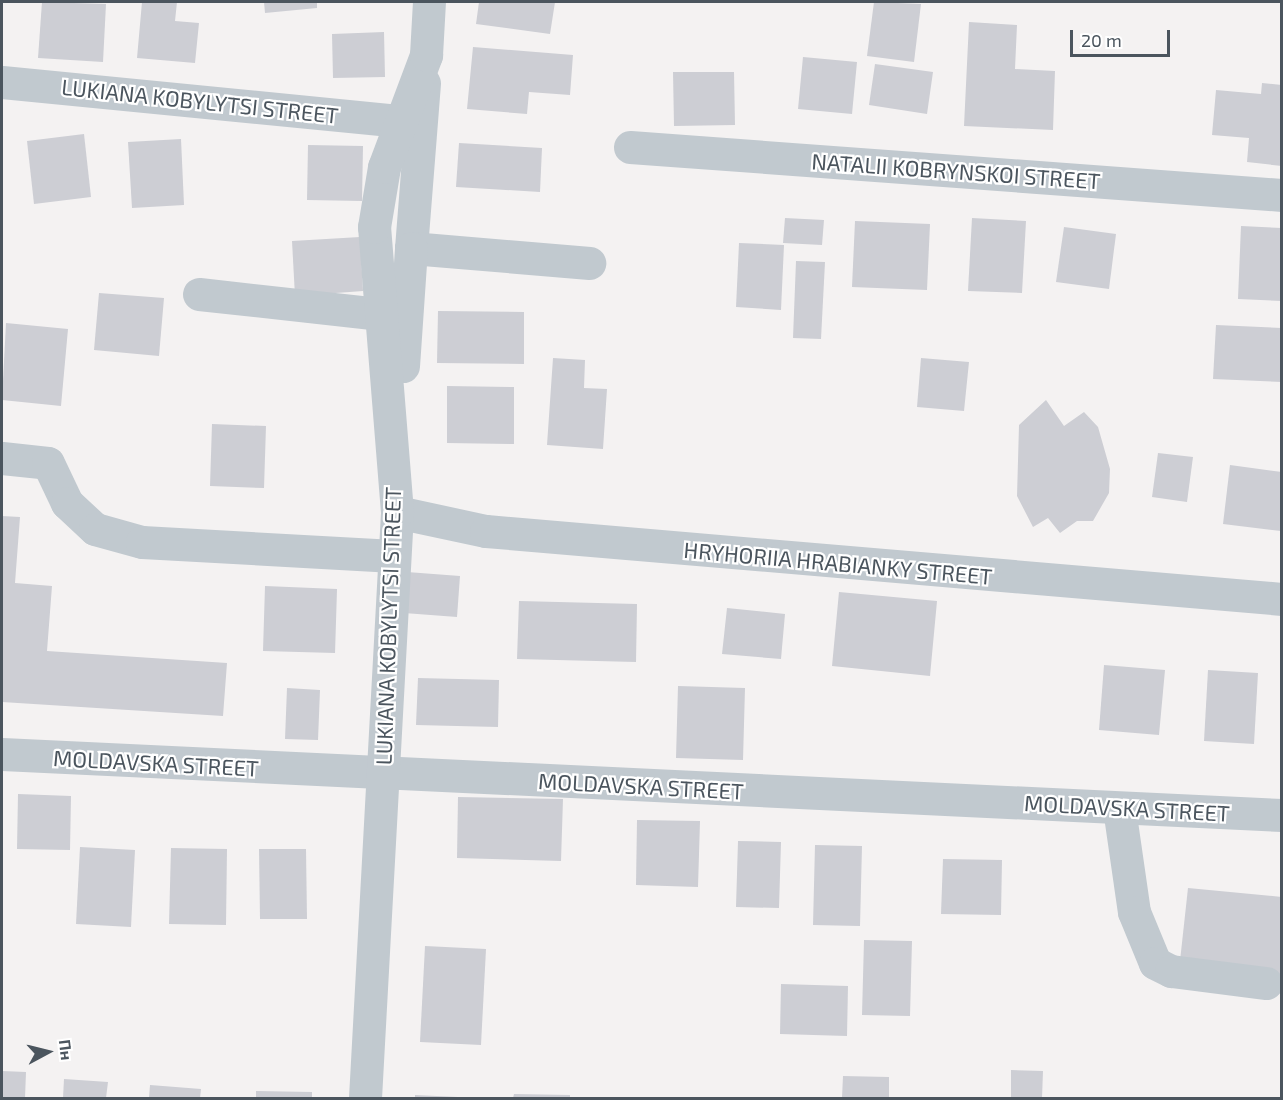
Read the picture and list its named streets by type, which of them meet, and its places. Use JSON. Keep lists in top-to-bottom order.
{
  "streets": {
    "street": [
      "LUKIANA KOBYLYTSI STREET",
      "NATALII KOBRYNSKOI STREET",
      "HRYHORIIA HRABIANKY STREET",
      "MOLDAVSKA STREET"
    ]
  },
  "crossings": [
    ["LUKIANA KOBYLYTSI STREET", "HRYHORIIA HRABIANKY STREET"],
    ["LUKIANA KOBYLYTSI STREET", "MOLDAVSKA STREET"]
  ],
  "scale_bar": "20 m",
  "north": "right"
}
